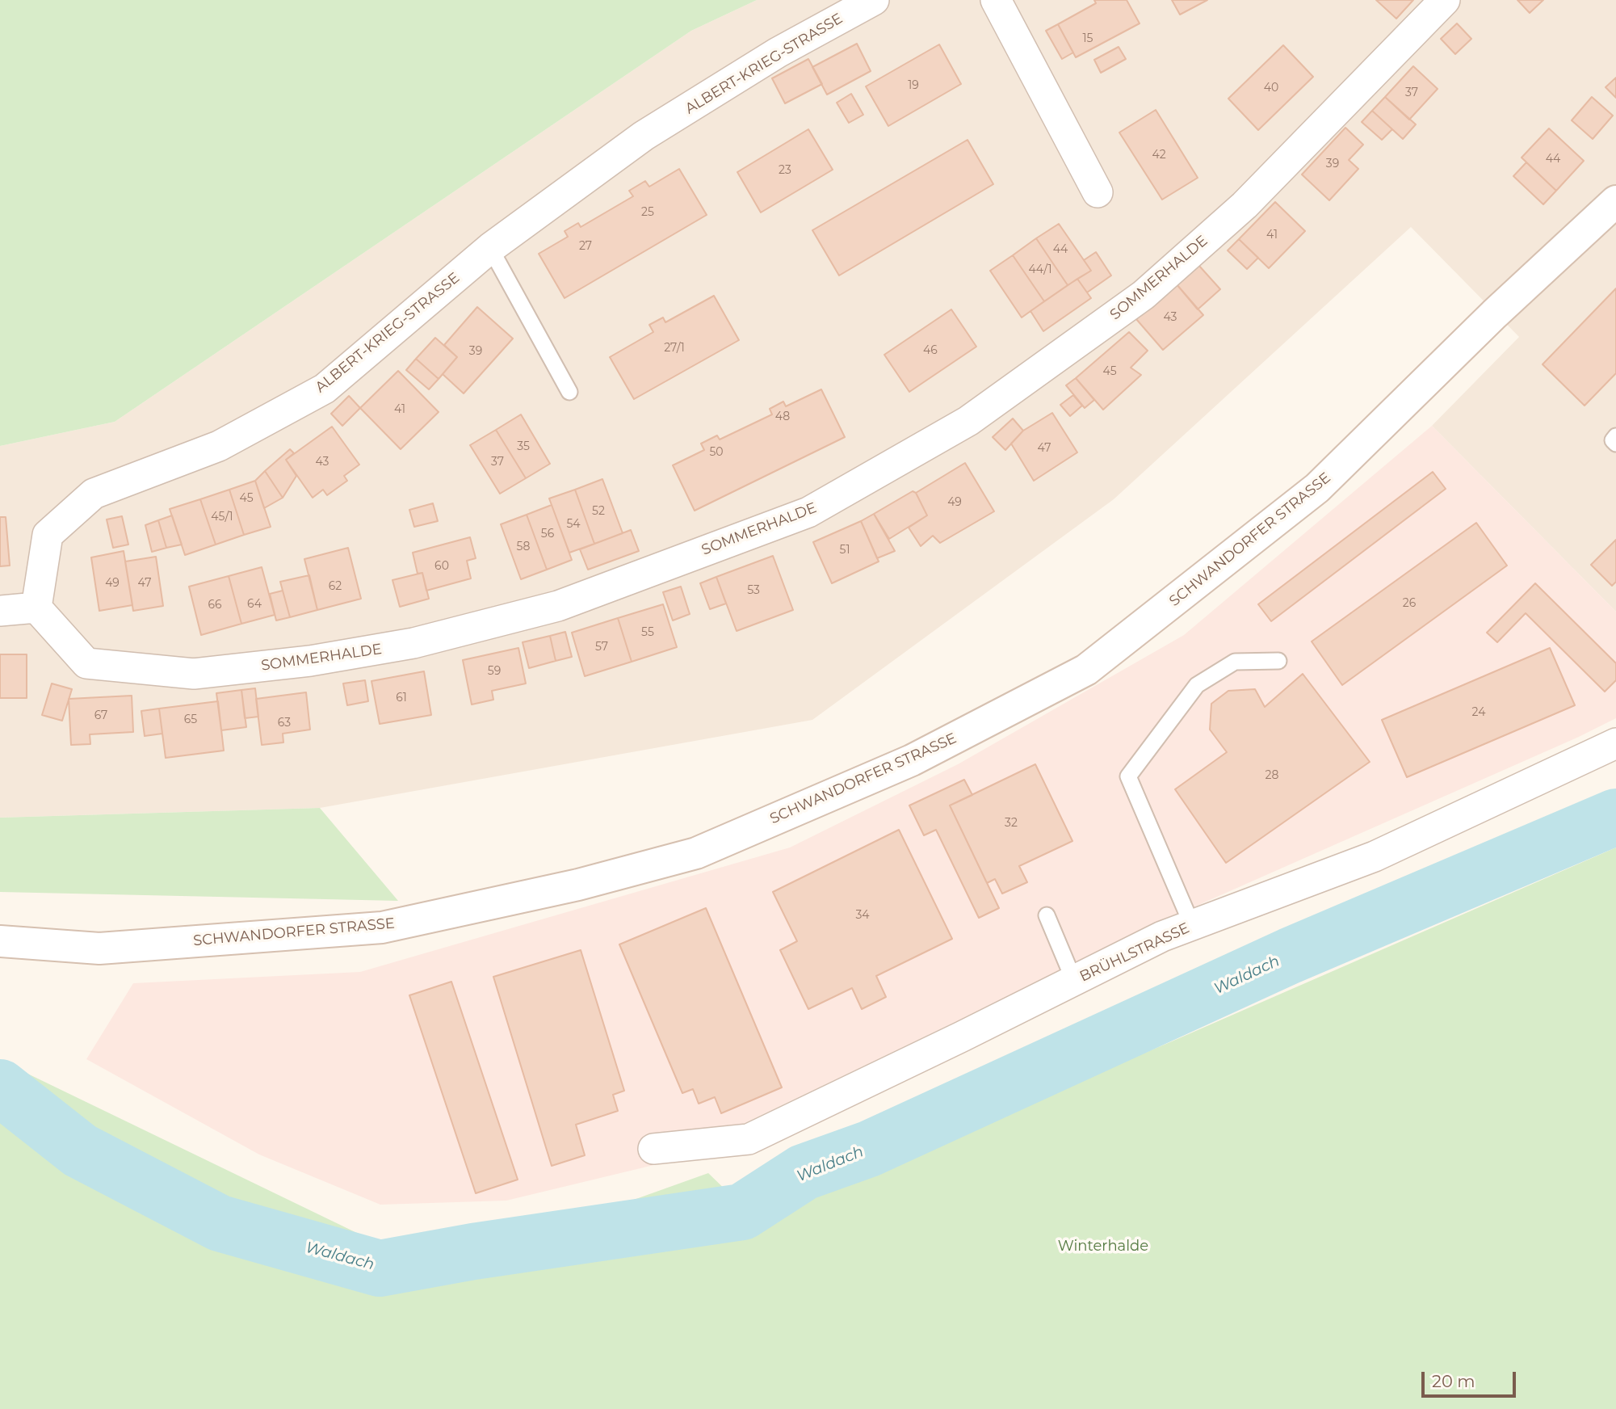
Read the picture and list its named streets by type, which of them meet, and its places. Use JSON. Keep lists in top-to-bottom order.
{
  "streets": {
    "main road": ["SCHWANDORFER STRASSE"],
    "street": ["ALBERT-KRIEG-STRASSE", "SOMMERHALDE", "BRÜHLSTRASSE"]
  },
  "crossings": [
    ["ALBERT-KRIEG-STRASSE", "SOMMERHALDE"]
  ],
  "water": ["Waldach"],
  "parks": ["Winterhalde"],
  "house_numbers": [
    "15",
    "19",
    "40",
    "37",
    "42",
    "44",
    "39",
    "23",
    "25",
    "41",
    "27",
    "44",
    "44/1",
    "43",
    "27/1",
    "46",
    "39",
    "45",
    "41",
    "48",
    "35",
    "47",
    "50",
    "43",
    "37",
    "45",
    "49",
    "52",
    "45/1",
    "54",
    "56",
    "58",
    "51",
    "60",
    "49",
    "47",
    "62",
    "53",
    "26",
    "64",
    "66",
    "55",
    "57",
    "59",
    "61",
    "24",
    "67",
    "65",
    "63",
    "28",
    "32",
    "34"
  ],
  "scale_bar": "20 m"
}
